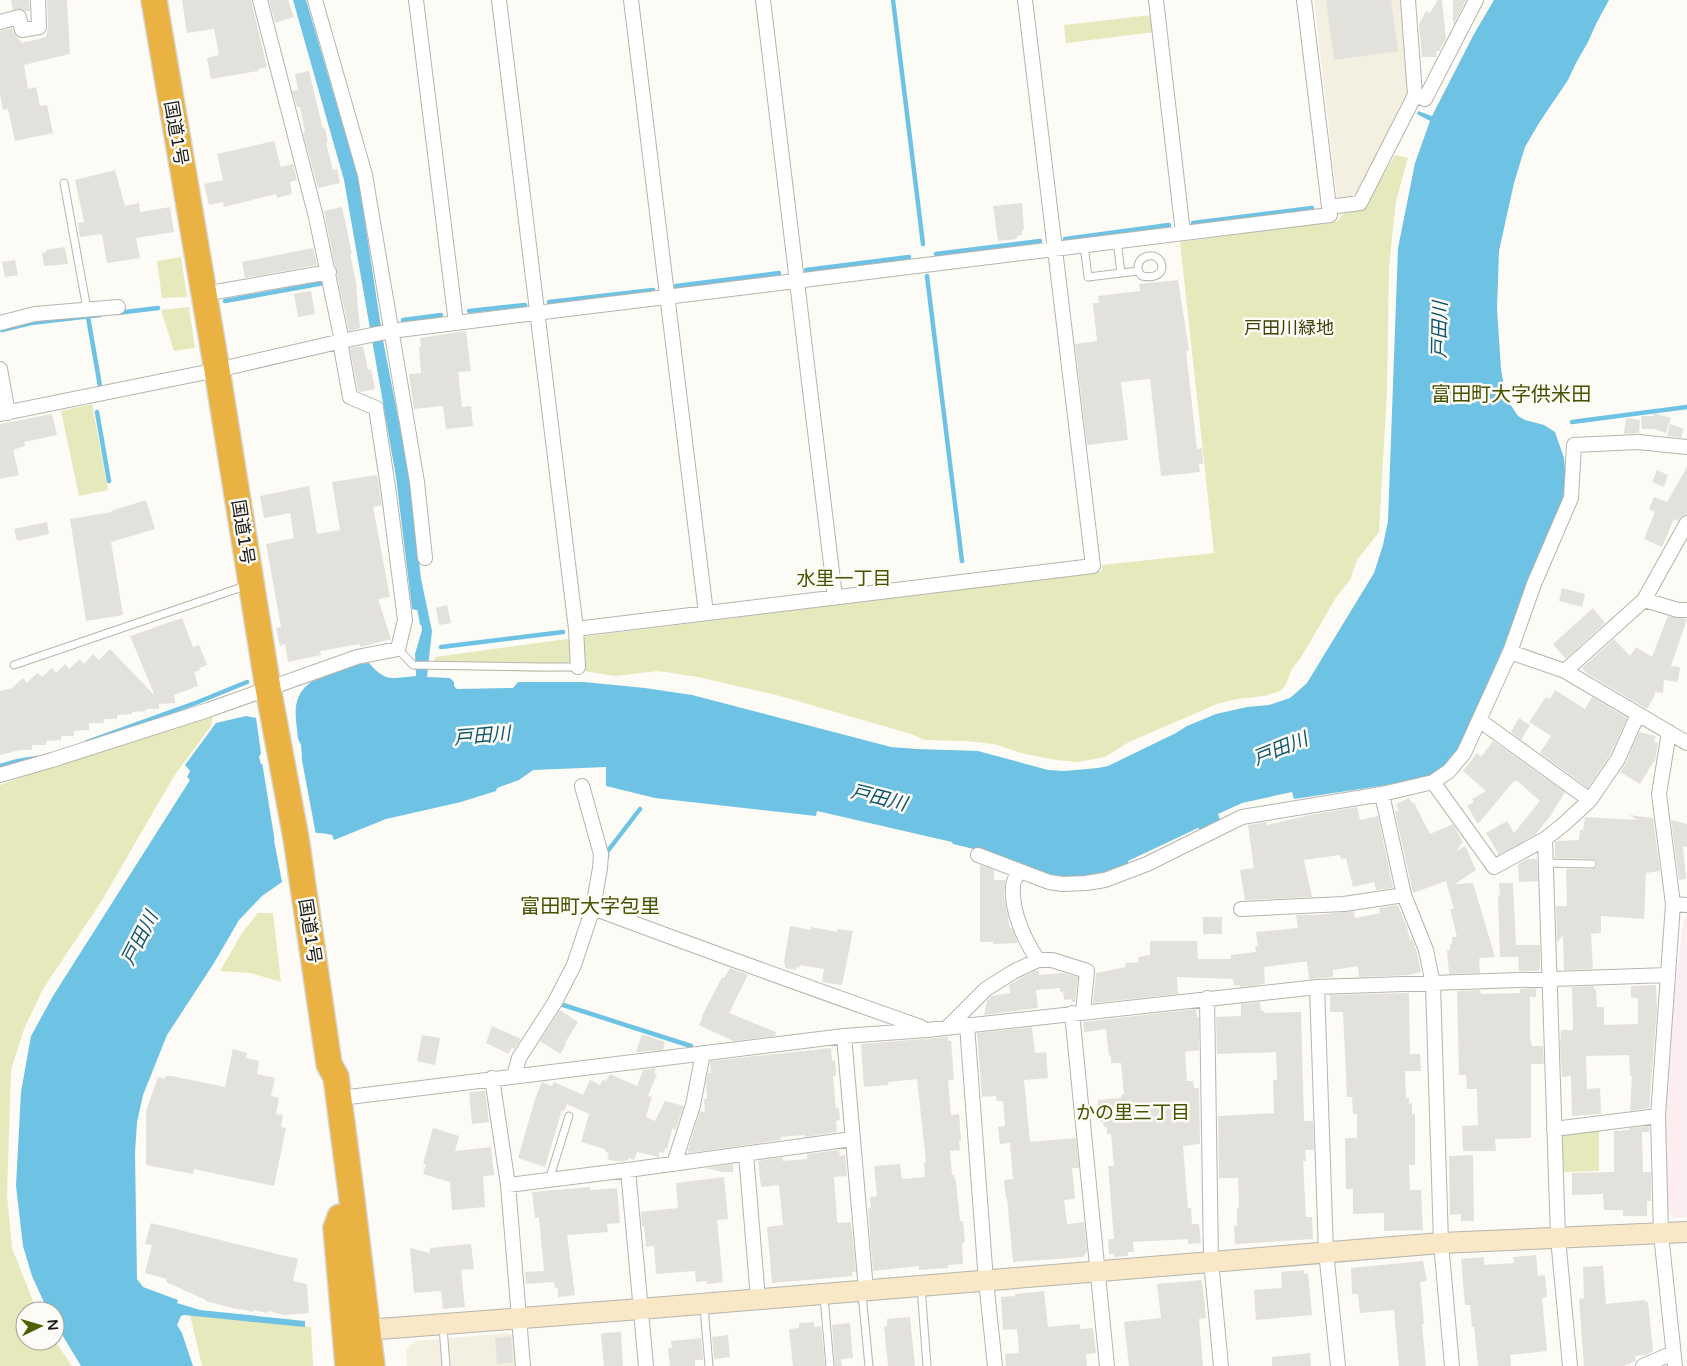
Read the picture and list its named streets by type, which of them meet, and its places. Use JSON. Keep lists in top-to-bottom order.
{
  "streets": {
    "highway": ["国道1号"]
  },
  "districts": [
    "富田町大字供米田",
    "水里一丁目",
    "富田町大字包里",
    "かの里三丁目"
  ],
  "water": ["戸田川"],
  "parks": ["戸田川緑地"],
  "north": "right"
}
